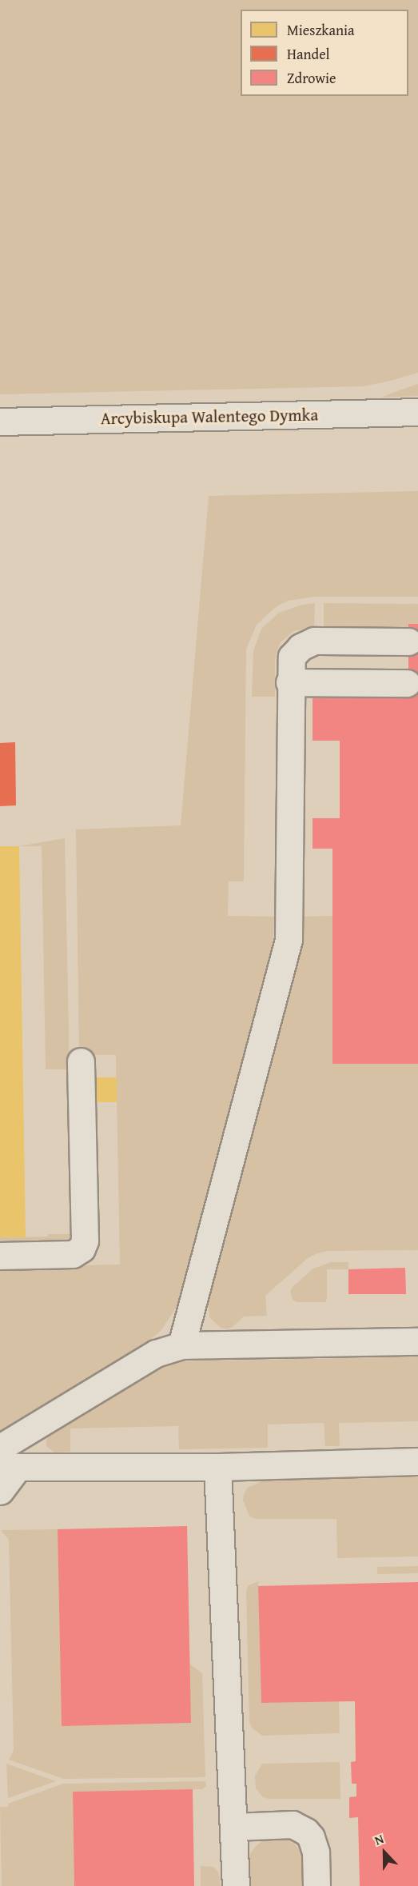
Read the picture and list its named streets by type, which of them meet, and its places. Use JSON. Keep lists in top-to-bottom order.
{
  "streets": {
    "street": ["Arcybiskupa Walentego Dymka"]
  },
  "legend": ["Mieszkania", "Handel", "Zdrowie"],
  "north": "top"
}
